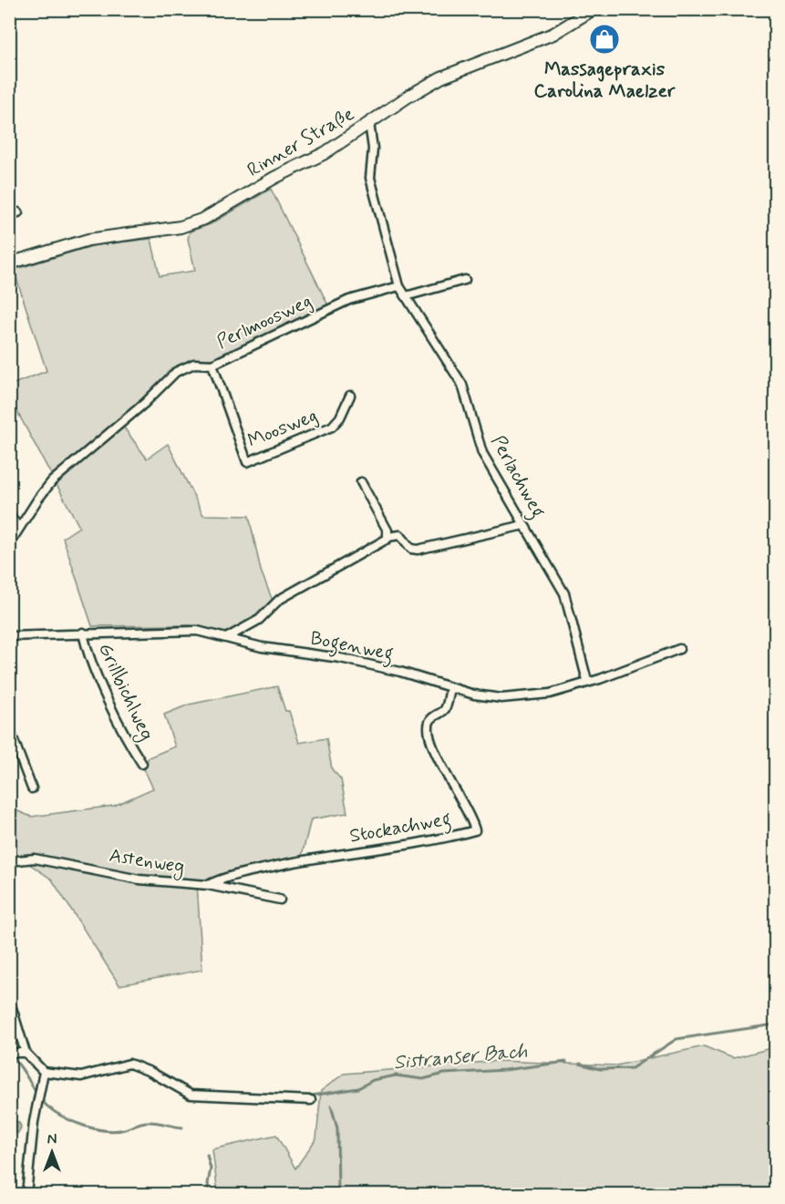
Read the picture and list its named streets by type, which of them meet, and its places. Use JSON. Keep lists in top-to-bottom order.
{
  "streets": {
    "main road": ["Rinner Straße"],
    "street": [
      "Perlmoosweg",
      "Moosweg",
      "Perlachweg",
      "Bogenweg",
      "Grillbichlweg",
      "Stockachweg",
      "Astenweg"
    ]
  },
  "crossings": [
    ["Rinner Straße", "Perlachweg"],
    ["Perlmoosweg", "Moosweg"],
    ["Perlmoosweg", "Perlachweg"],
    ["Perlachweg", "Bogenweg"],
    ["Bogenweg", "Grillbichlweg"],
    ["Bogenweg", "Stockachweg"],
    ["Stockachweg", "Astenweg"]
  ],
  "water": ["Sistranser Bach"],
  "places": {
    "shop": ["Massagepraxis Carolina Maelzer"]
  },
  "north": "top"
}
